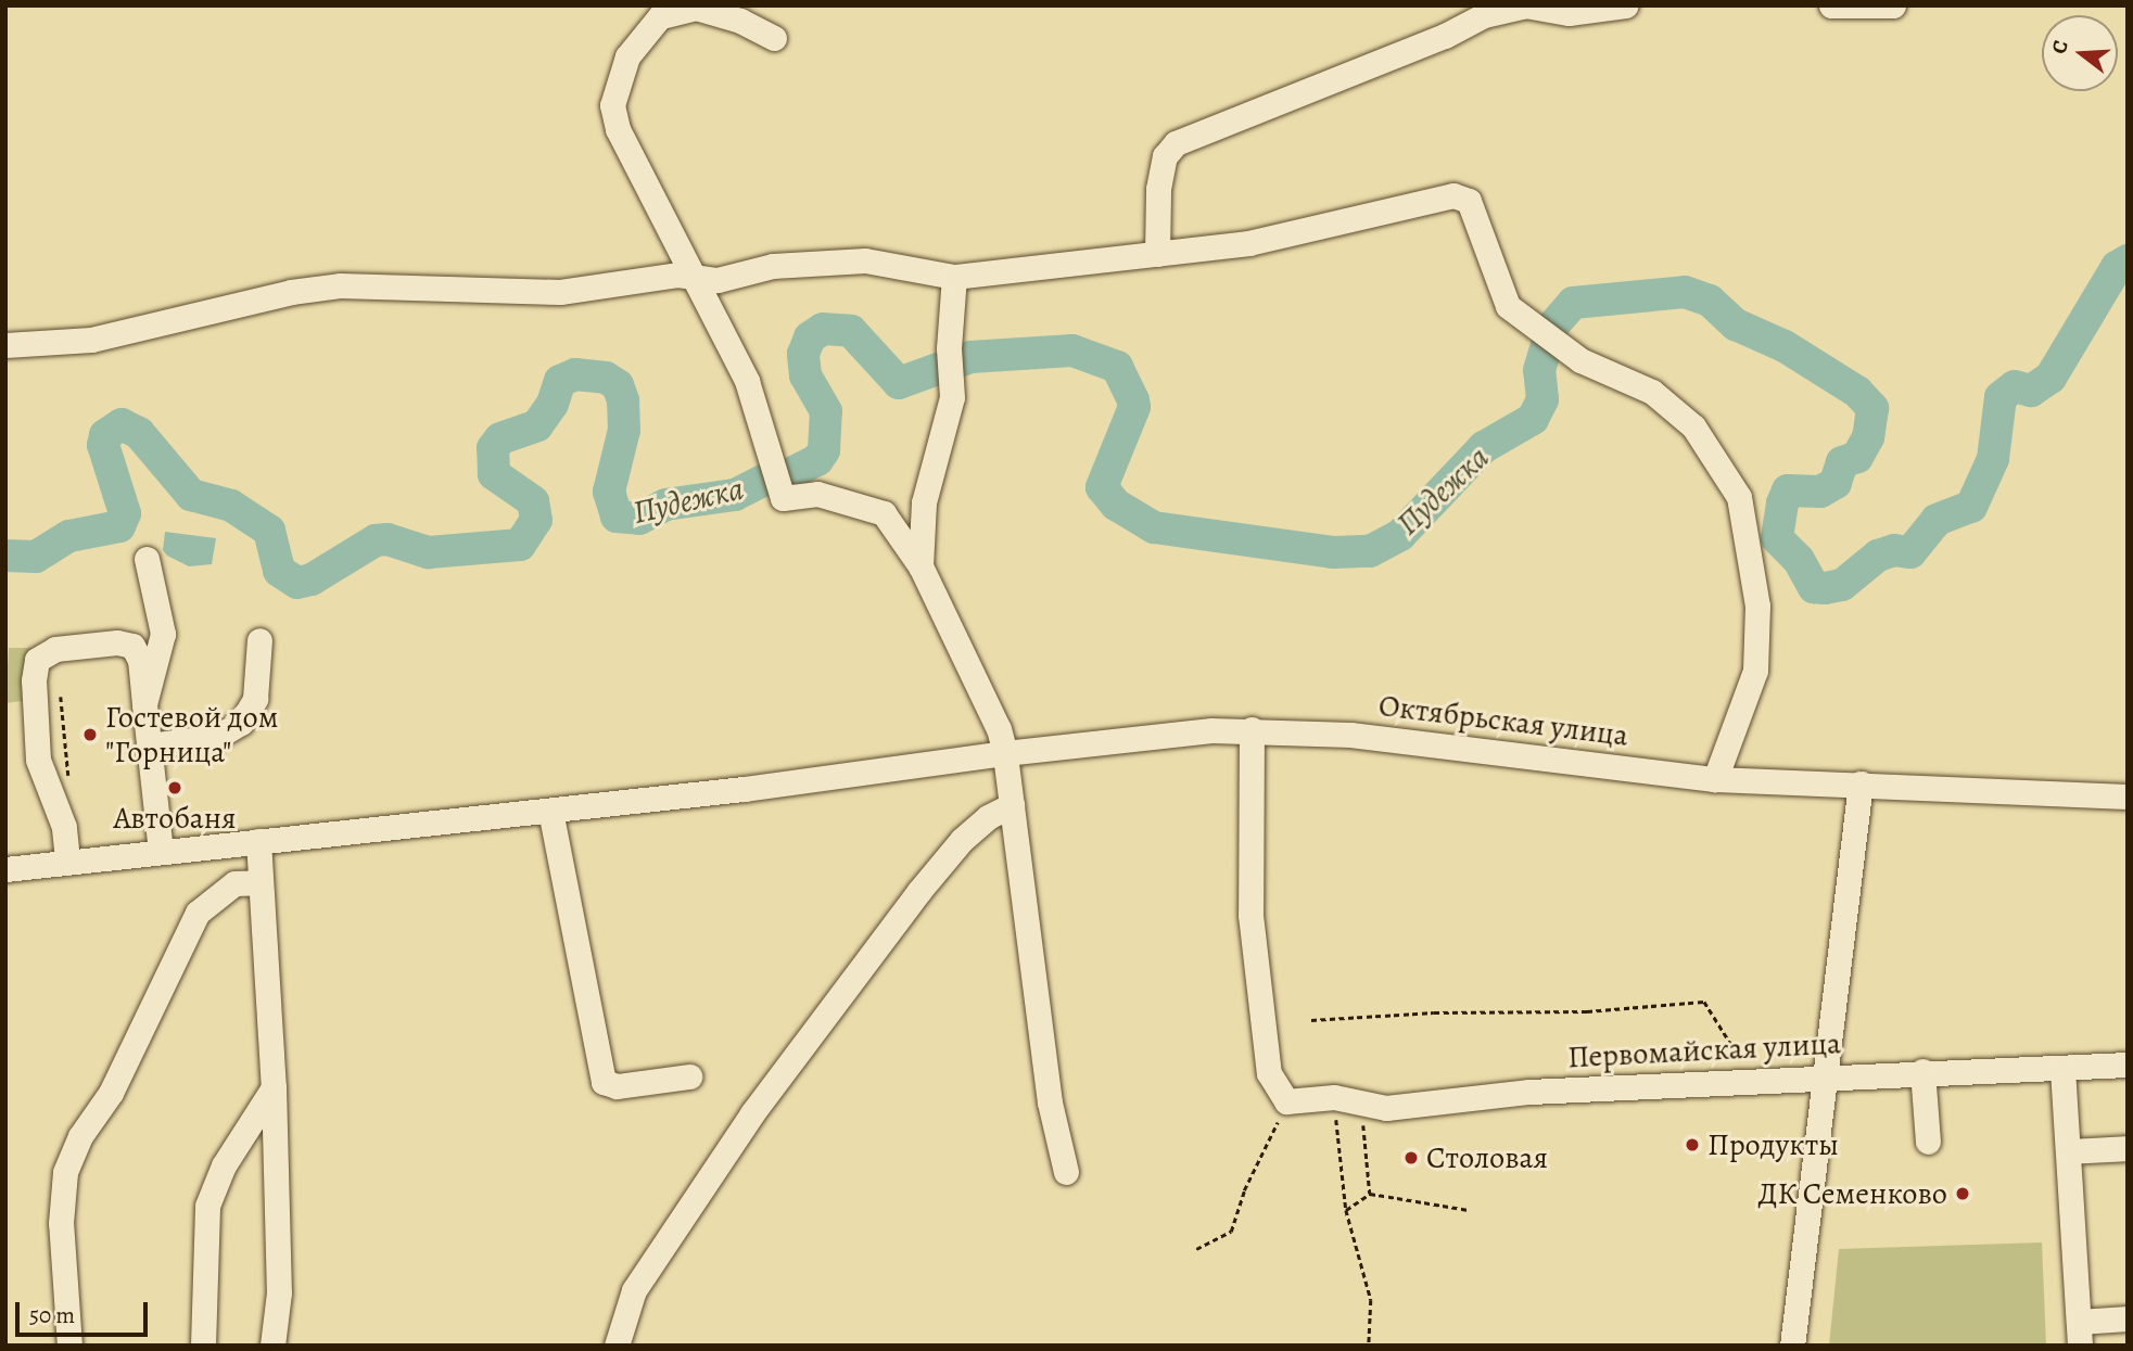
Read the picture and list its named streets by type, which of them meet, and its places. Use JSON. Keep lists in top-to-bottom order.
{
  "streets": {
    "street": ["Октябрьская улица", "Первомайская улица"]
  },
  "water": ["Пудежка"],
  "places": [
    "Гостевой дом \"Горница\"",
    "Автобаня",
    "Продукты",
    "Столовая",
    "ДК Семенково"
  ],
  "scale_bar": "50 m",
  "north": "left"
}
